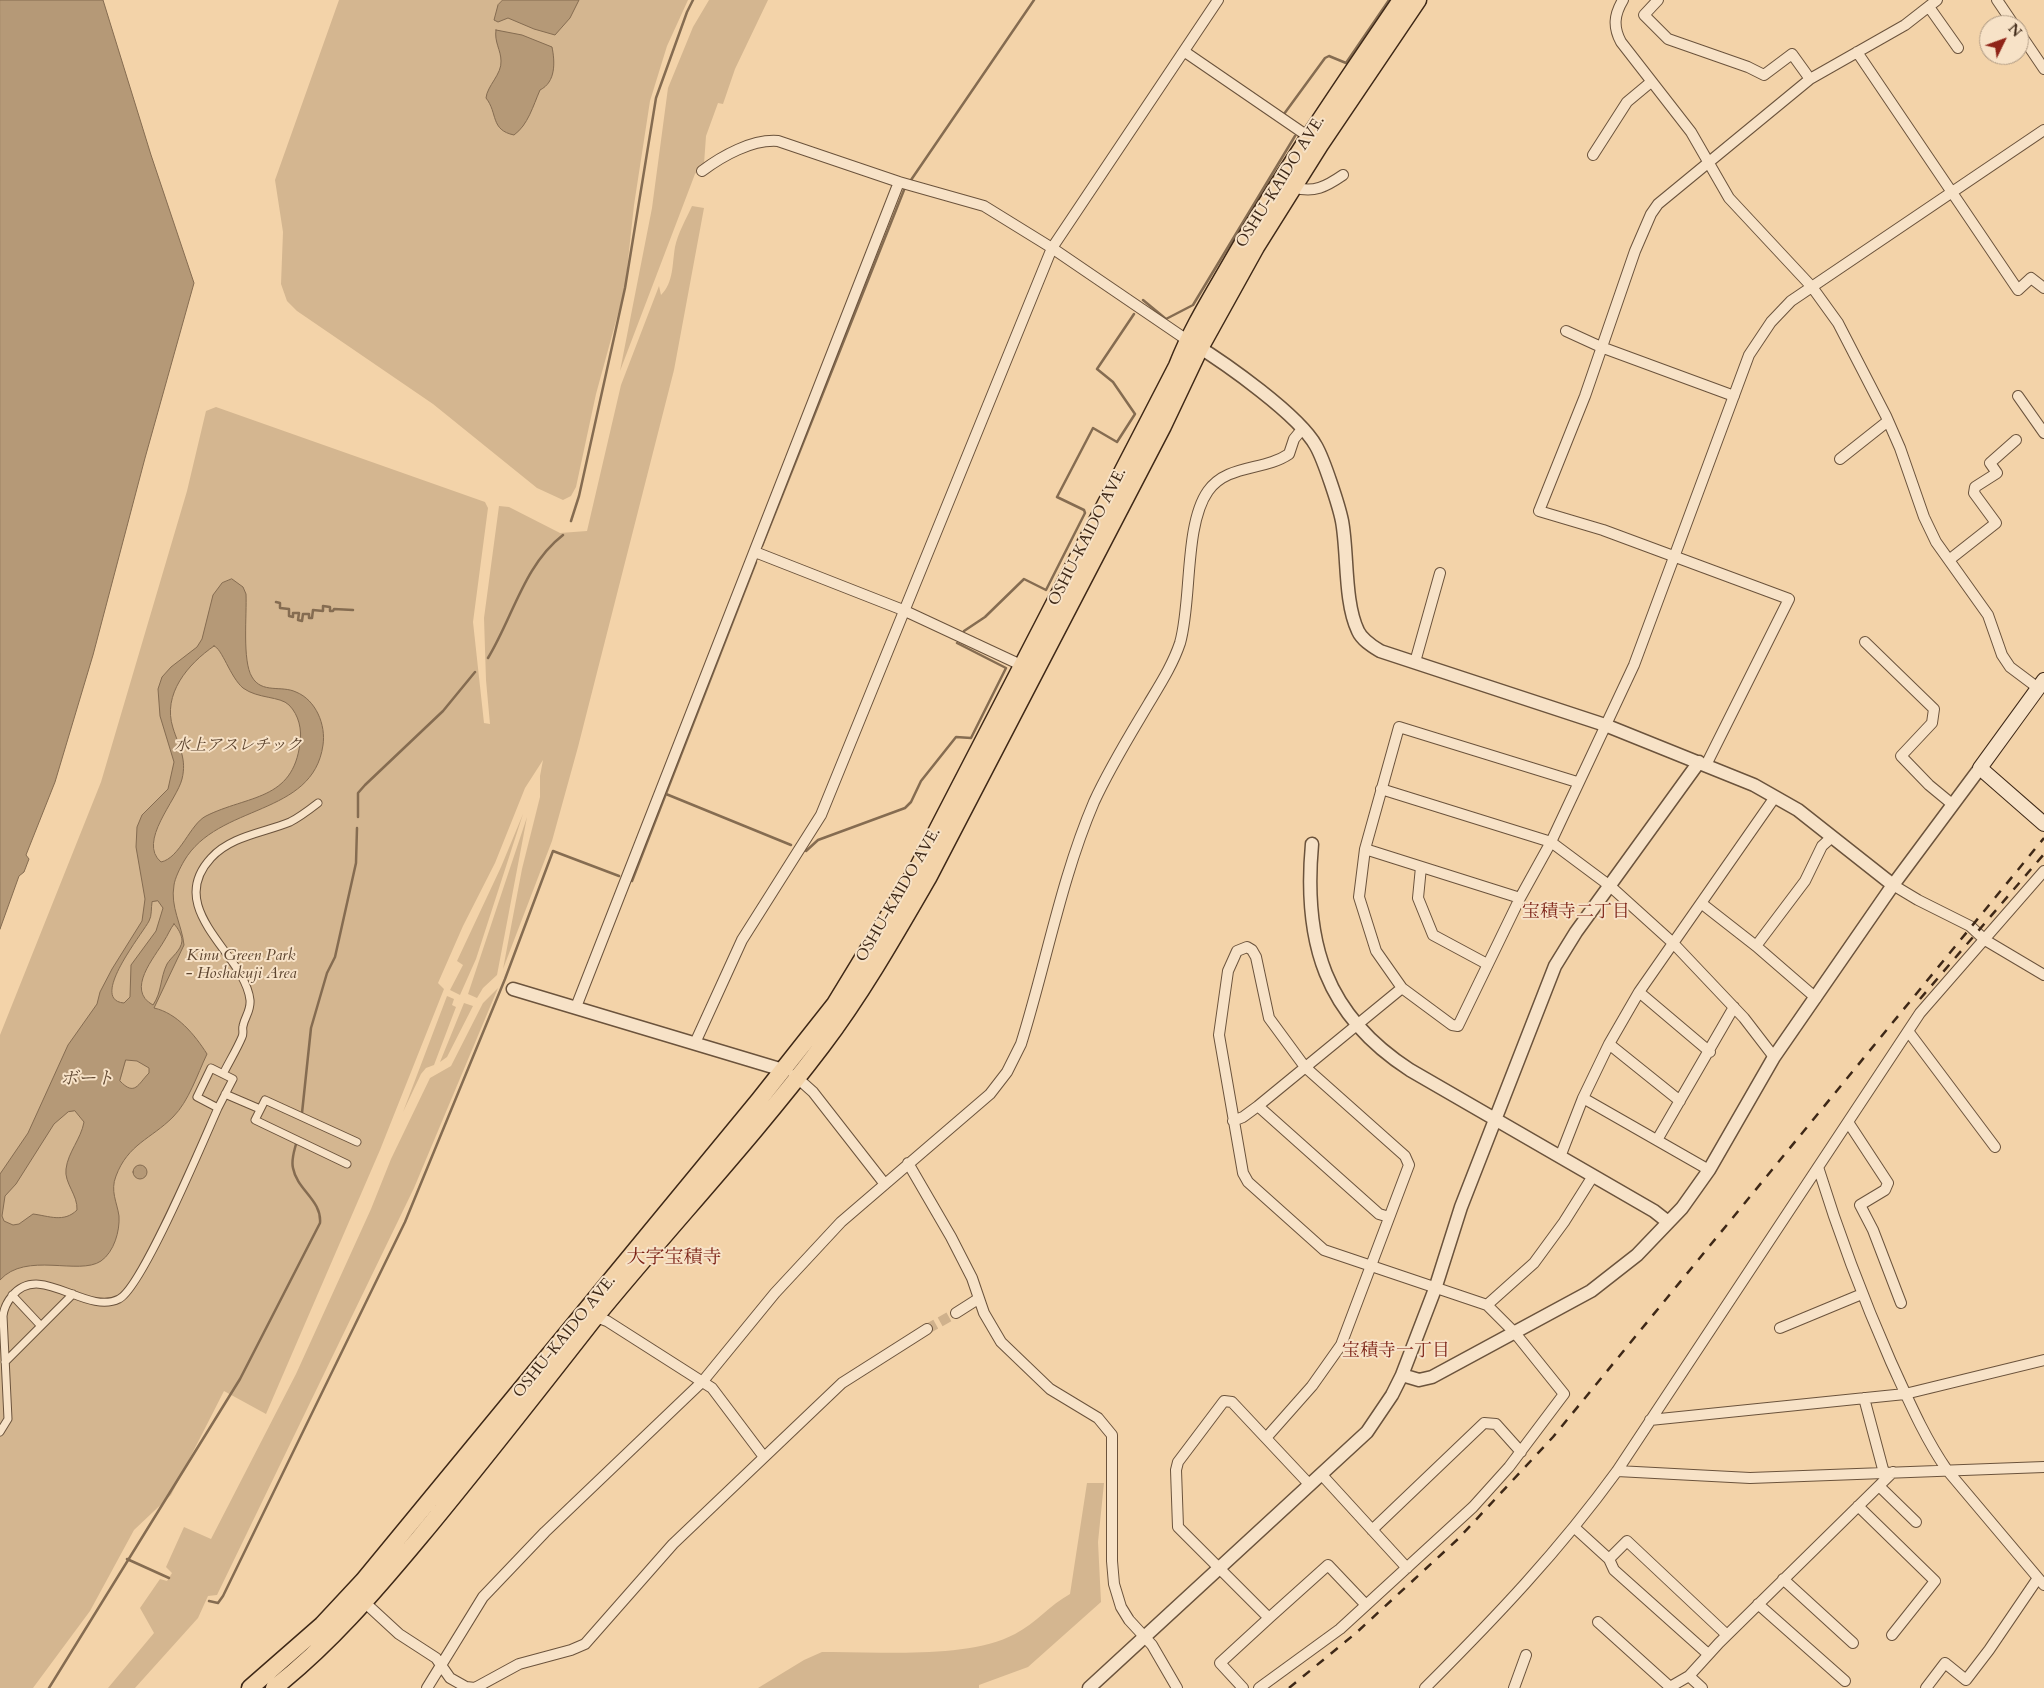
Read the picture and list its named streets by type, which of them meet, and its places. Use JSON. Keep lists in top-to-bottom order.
{
  "streets": {
    "highway": ["OSHU-KAIDO AVE."]
  },
  "districts": ["宝積寺二丁目", "大字宝積寺", "宝積寺一丁目"],
  "water": ["ボート"],
  "parks": ["水上アスレチック", "Kinu Green Park - Hoshakuji Area"],
  "north": "top right"
}
